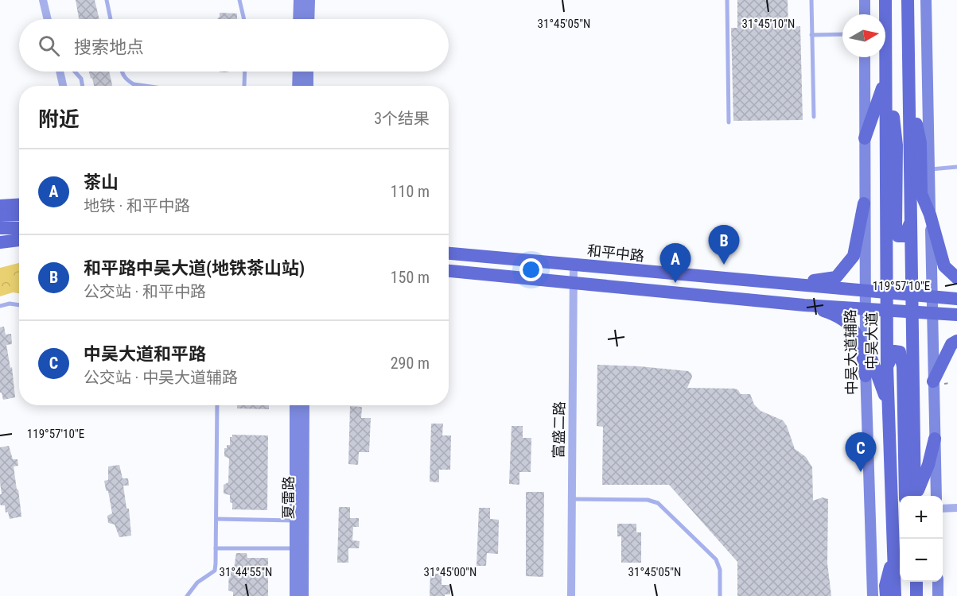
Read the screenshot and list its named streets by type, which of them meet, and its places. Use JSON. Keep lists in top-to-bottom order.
{
  "streets": {
    "main road": [
      "和平中路",
      "中吴大道",
      "中吴大道辅路",
      "夏雷路"
    ],
    "street": ["富盛二路"]
  },
  "crossings": [
    ["和平中路", "中吴大道"],
    ["和平中路", "中吴大道辅路"],
    ["和平中路", "富盛二路"]
  ],
  "north": "right",
  "page": {
    "search": "搜索地点",
    "heading": ["附近", "3个结果"],
    "list": [
      {
        "mark": "A",
        "name": "茶山",
        "note": "地铁 · 和平中路",
        "value": "110 m"
      },
      {
        "mark": "B",
        "name": "和平路中吴大道(地铁茶山站)",
        "note": "公交站 · 和平中路",
        "value": "150 m"
      },
      {
        "mark": "C",
        "name": "中吴大道和平路",
        "note": "公交站 · 中吴大道辅路",
        "value": "290 m"
      }
    ],
    "pins": ["B", "A", "C"],
    "map_buttons": ["+", "−"]
  },
  "coordinates": [
    "31°45'10\"N",
    "31°45'05\"N",
    "119°57'10\"E",
    "31°44'55\"N",
    "31°45'00\"N"
  ]
}
